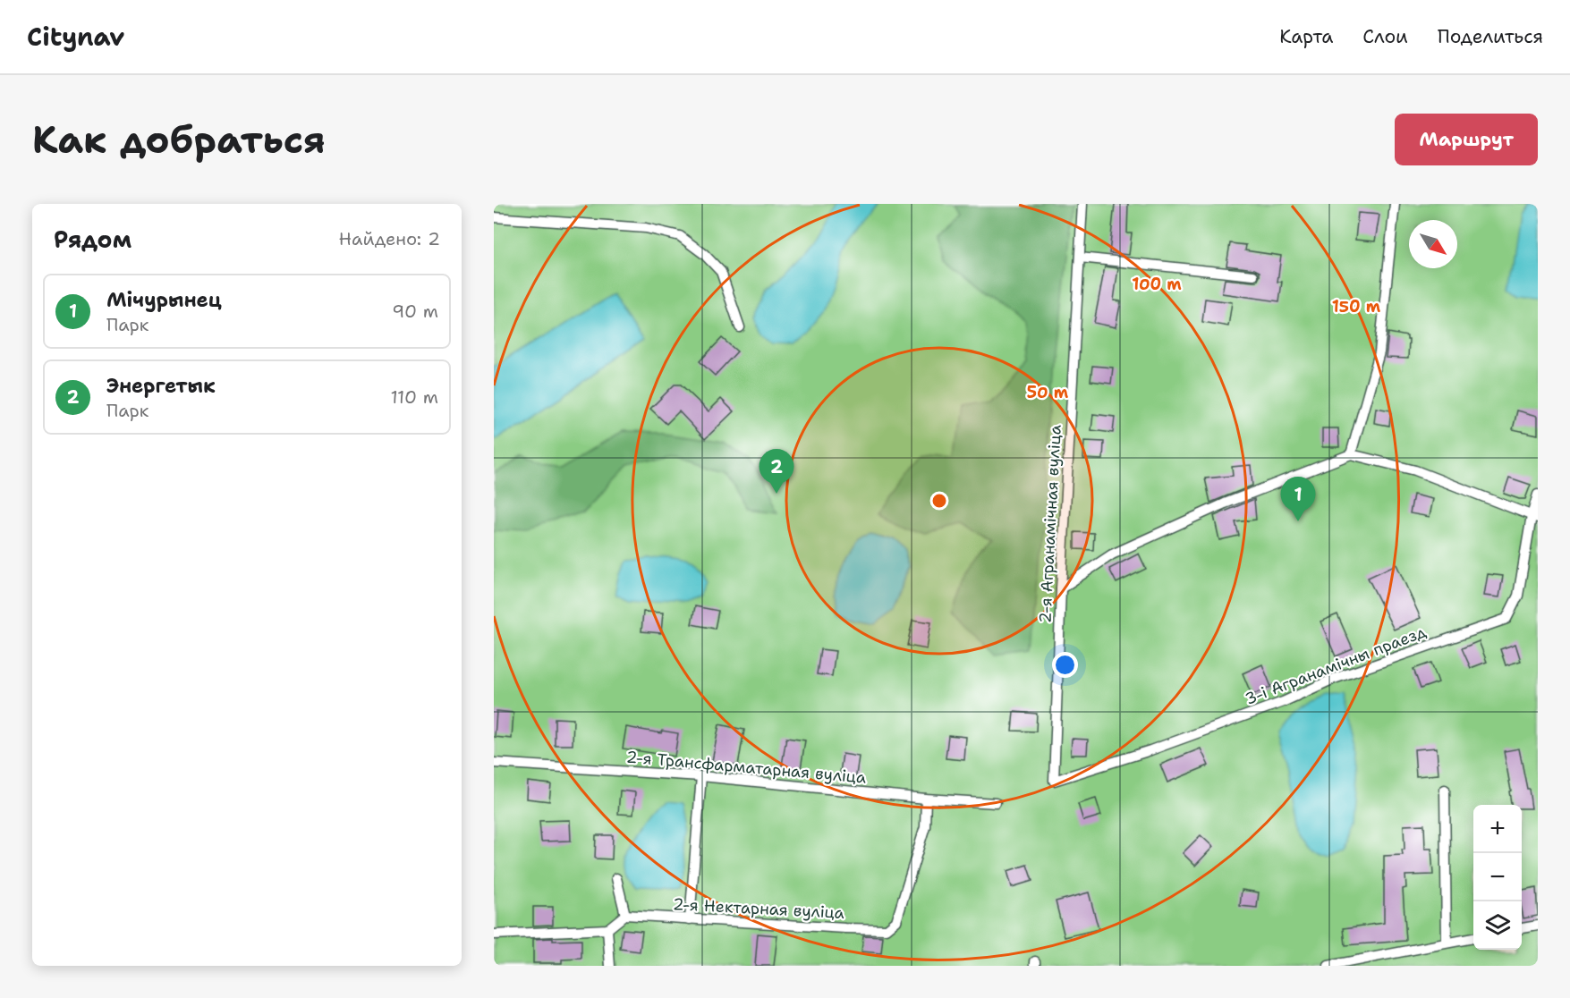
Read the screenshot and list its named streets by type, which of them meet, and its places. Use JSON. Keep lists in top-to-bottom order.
{
  "streets": {
    "lane": [
      "2-я Агранамічная вуліца",
      "3-і Агранамічны праезд",
      "2-я Трансфарматарная вуліца",
      "2-я Нектарная вуліца"
    ]
  },
  "crossings": [
    ["2-я Агранамічная вуліца", "3-і Агранамічны праезд"],
    ["2-я Трансфарматарная вуліца", "2-я Нектарная вуліца"]
  ],
  "north": "bottom right",
  "page": {
    "header": "Citynav",
    "nav": ["Карта", "Слои", "Поделиться"],
    "buttons": "Маршрут",
    "title": "Как добраться",
    "heading": ["Рядом", "Найдено: 2"],
    "list": [
      {
        "mark": "1",
        "name": "Мічурынец",
        "note": "Парк",
        "value": "90 m"
      },
      {
        "mark": "2",
        "name": "Энергетык",
        "note": "Парк",
        "value": "110 m"
      }
    ],
    "pins": ["2", "1"],
    "map_buttons": ["+", "−"]
  },
  "rings": ["100 m", "150 m", "50 m"]
}
